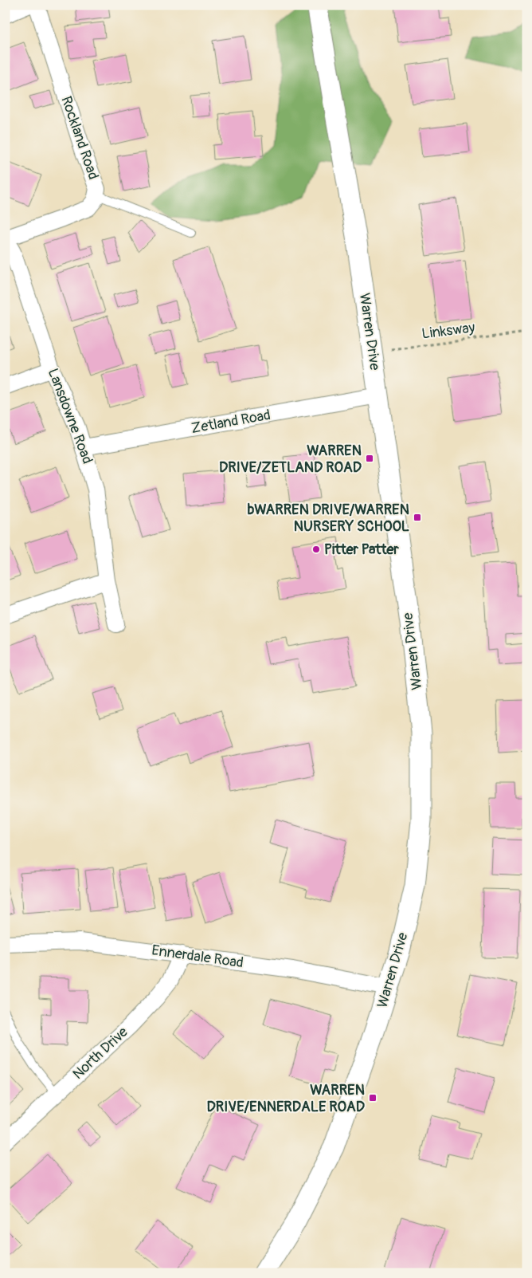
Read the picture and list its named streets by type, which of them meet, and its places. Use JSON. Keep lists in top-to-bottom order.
{
  "streets": {
    "street": [
      "Rockland Road",
      "Warren Drive",
      "Lansdowne Road",
      "Zetland Road",
      "Ennerdale Road",
      "North Drive"
    ],
    "path": ["Linksway"]
  },
  "crossings": [
    ["Rockland Road", "Lansdowne Road"],
    ["Linksway", "Warren Drive"],
    ["Warren Drive", "Zetland Road"],
    ["Warren Drive", "Ennerdale Road"],
    ["Lansdowne Road", "Zetland Road"],
    ["Ennerdale Road", "North Drive"]
  ],
  "places": {
    "transit": ["WARREN DRIVE/ZETLAND ROAD", "bWARREN DRIVE/WARREN NURSERY SCHOOL", "WARREN DRIVE/ENNERDALE ROAD"],
    "other": ["Pitter Patter"]
  }
}
